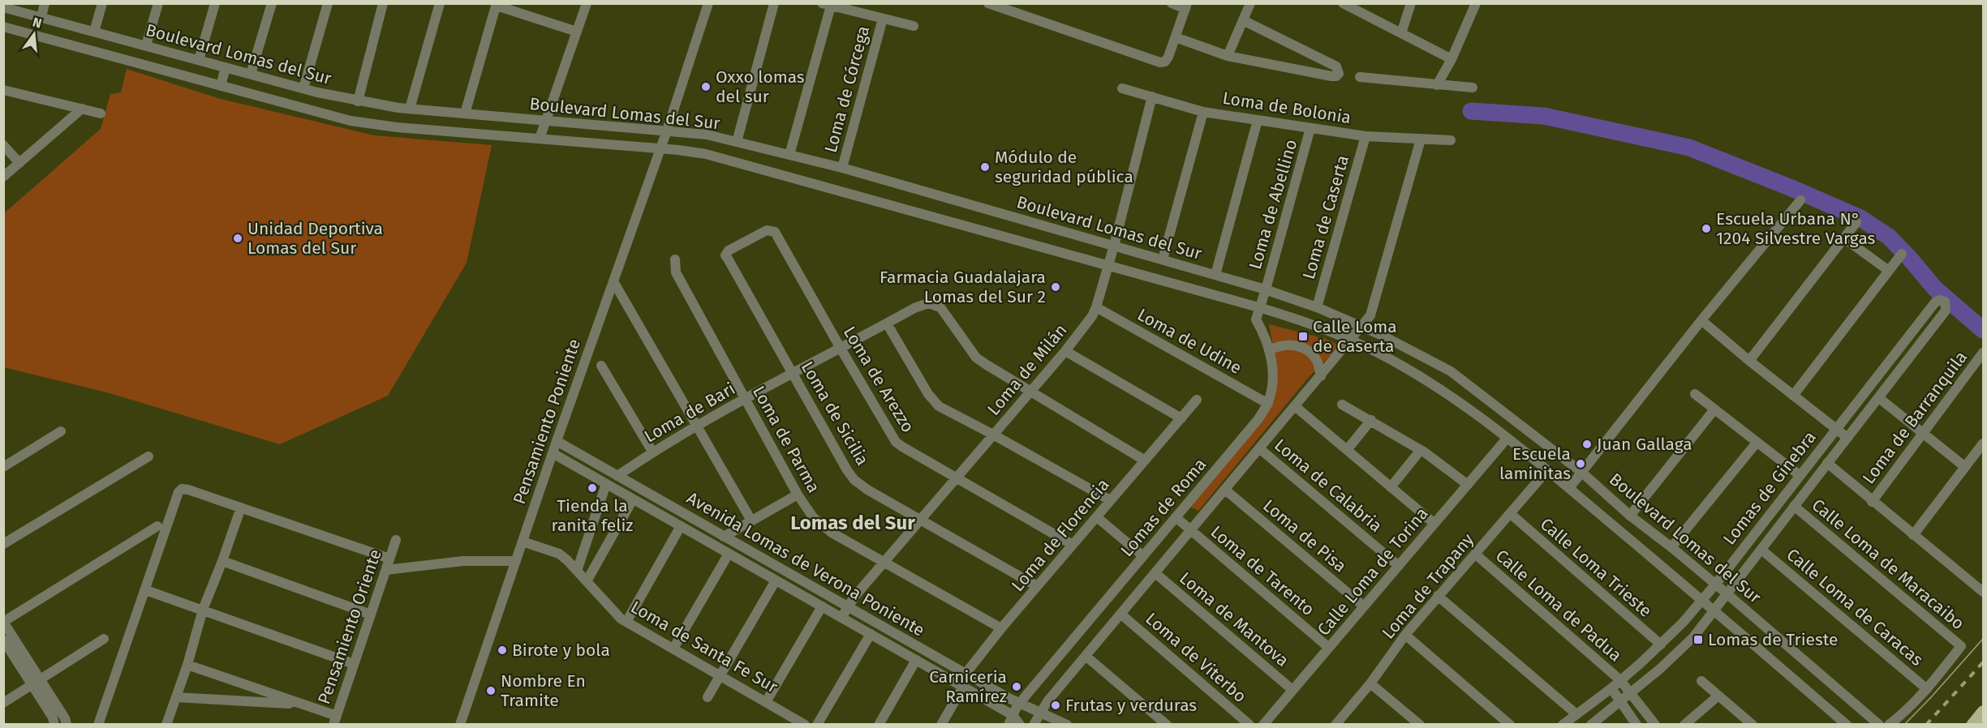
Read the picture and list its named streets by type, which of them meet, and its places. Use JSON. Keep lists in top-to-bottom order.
{
  "streets": {
    "street": [
      "Boulevard Lomas del Sur",
      "Loma de Córcega",
      "Loma de Bolonia",
      "Loma de Abellino",
      "Loma de Caserta",
      "Loma de Udine",
      "Loma de Milán",
      "Loma de Arezzo",
      "Loma de Bari",
      "Loma de Sicilia",
      "Loma de Barranquila",
      "Pensamiento Poniente",
      "Loma de Parma",
      "Loma de Calabria",
      "Lomas de Ginebra",
      "Lomas de Roma",
      "Loma de Florencia",
      "Loma de Pisa",
      "Avenida Lomas de Verona Poniente",
      "Calle Loma de Maracaibo",
      "Calle Loma Trieste",
      "Loma de Tarento",
      "Calle Loma de Torina",
      "Loma de Trapany",
      "Calle Loma de Padua",
      "Calle Loma de Caracas",
      "Loma de Mantova",
      "Pensamiento Oriente",
      "Loma de Santa Fe Sur",
      "Loma de Viterbo"
    ]
  },
  "crossings": [
    ["Boulevard Lomas del Sur", "Loma de Córcega"],
    ["Boulevard Lomas del Sur", "Loma de Abellino"],
    ["Boulevard Lomas del Sur", "Loma de Caserta"],
    ["Boulevard Lomas del Sur", "Loma de Milán"],
    ["Boulevard Lomas del Sur", "Pensamiento Poniente"],
    ["Boulevard Lomas del Sur", "Lomas de Ginebra"],
    ["Boulevard Lomas del Sur", "Lomas de Roma"],
    ["Boulevard Lomas del Sur", "Calle Loma de Torina"],
    ["Boulevard Lomas del Sur", "Loma de Trapany"],
    ["Loma de Bolonia", "Loma de Abellino"],
    ["Loma de Bolonia", "Loma de Caserta"],
    ["Loma de Bolonia", "Loma de Milán"],
    ["Loma de Bolonia", "Lomas de Roma"],
    ["Loma de Udine", "Loma de Milán"],
    ["Loma de Udine", "Lomas de Roma"],
    ["Loma de Milán", "Loma de Arezzo"],
    ["Loma de Milán", "Loma de Bari"],
    ["Loma de Milán", "Loma de Sicilia"],
    ["Loma de Milán", "Loma de Parma"],
    ["Loma de Milán", "Avenida Lomas de Verona Poniente"],
    ["Loma de Arezzo", "Loma de Bari"],
    ["Loma de Arezzo", "Loma de Sicilia"],
    ["Loma de Arezzo", "Loma de Florencia"],
    ["Loma de Bari", "Loma de Sicilia"],
    ["Loma de Bari", "Loma de Parma"],
    ["Loma de Bari", "Avenida Lomas de Verona Poniente"],
    ["Loma de Sicilia", "Loma de Florencia"],
    ["Pensamiento Poniente", "Avenida Lomas de Verona Poniente"],
    ["Pensamiento Poniente", "Loma de Santa Fe Sur"],
    ["Loma de Parma", "Loma de Florencia"],
    ["Loma de Calabria", "Lomas de Roma"],
    ["Loma de Calabria", "Calle Loma de Torina"],
    ["Lomas de Ginebra", "Calle Loma Trieste"],
    ["Lomas de Ginebra", "Calle Loma de Padua"],
    ["Lomas de Roma", "Loma de Pisa"],
    ["Lomas de Roma", "Avenida Lomas de Verona Poniente"],
    ["Lomas de Roma", "Loma de Tarento"],
    ["Lomas de Roma", "Loma de Mantova"],
    ["Lomas de Roma", "Loma de Viterbo"],
    ["Loma de Florencia", "Avenida Lomas de Verona Poniente"],
    ["Loma de Pisa", "Calle Loma de Torina"],
    ["Calle Loma de Maracaibo", "Calle Loma de Caracas"],
    ["Calle Loma Trieste", "Loma de Trapany"],
    ["Loma de Tarento", "Calle Loma de Torina"],
    ["Calle Loma de Torina", "Loma de Mantova"],
    ["Loma de Trapany", "Calle Loma de Padua"]
  ],
  "districts": ["Lomas del Sur"],
  "places": {
    "other": [
      "Oxxo lomas del sur",
      "Módulo de seguridad pública",
      "Escuela Urbana N° 1204 Silvestre Vargas",
      "Unidad Deportiva Lomas del Sur",
      "Farmacia Guadalajara Lomas del Sur 2",
      "Juan Gallaga",
      "Escuela laminitas",
      "Tienda la ranita feliz",
      "Birote y bola",
      "Carniceria Ramírez",
      "Nombre En Tramite",
      "Frutas y verduras"
    ],
    "transit": ["Calle Loma de Caserta", "Lomas de Trieste"]
  },
  "north": "top"
}
